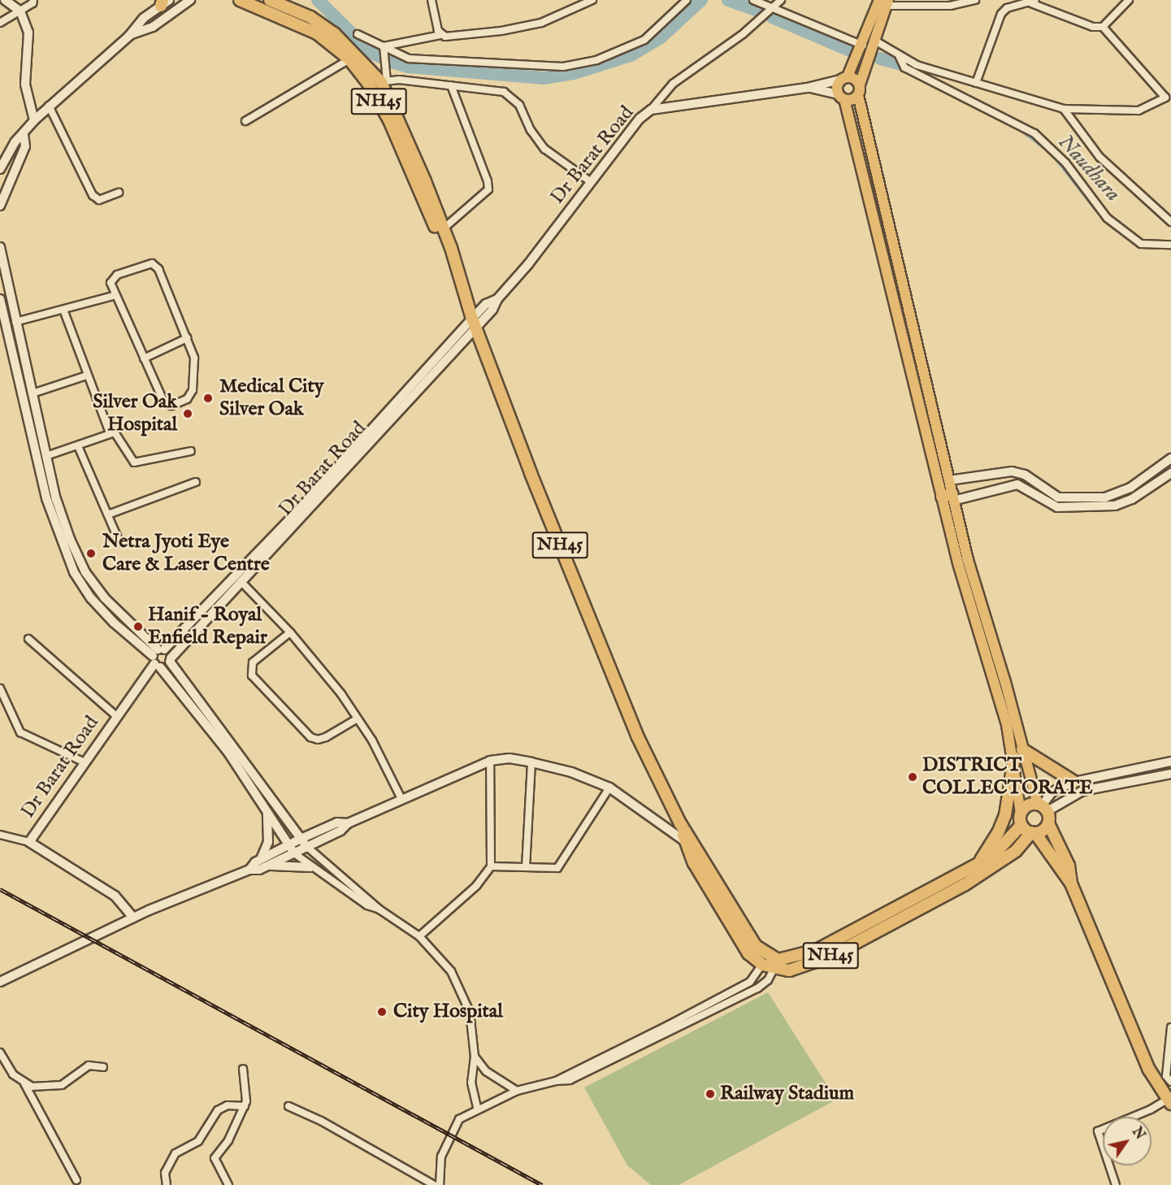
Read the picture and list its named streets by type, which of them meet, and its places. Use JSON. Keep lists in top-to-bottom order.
{
  "streets": {
    "highway": ["NH45"],
    "street": ["Dr Barat Road"]
  },
  "crossings": [
    ["NH45", "Dr Barat Road"]
  ],
  "water": ["Naudhara"],
  "places": [
    "Medical City Silver Oak",
    "Silver Oak Hospital",
    "Netra Jyoti Eye Care & Laser Centre",
    "Hanif - Royal Enfield Repair",
    "DISTRICT COLLECTORATE",
    "City Hospital",
    "Railway Stadium"
  ],
  "north": "top right"
}
